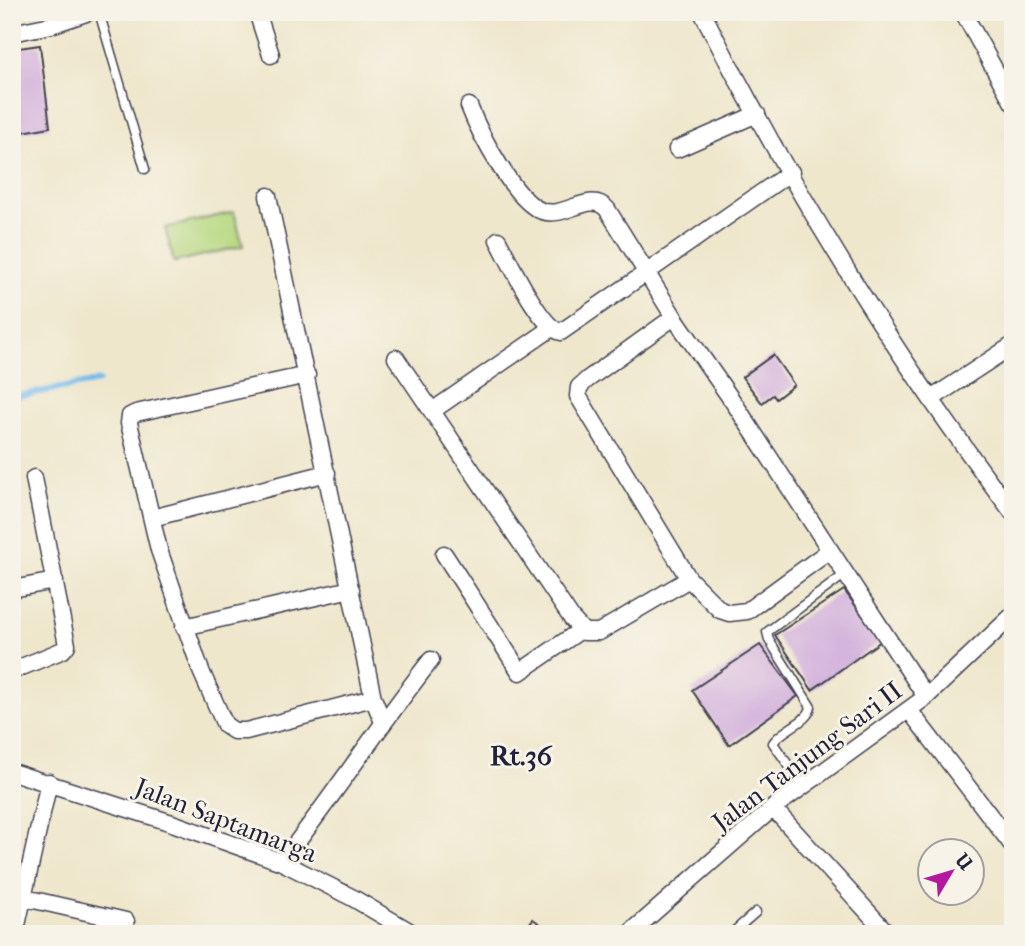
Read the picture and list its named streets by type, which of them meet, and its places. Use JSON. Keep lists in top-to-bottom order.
{
  "streets": {
    "street": ["Jalan Tanjung Sari II", "Jalan Saptamarga"]
  },
  "districts": ["Rt.36"],
  "north": "top right"
}
